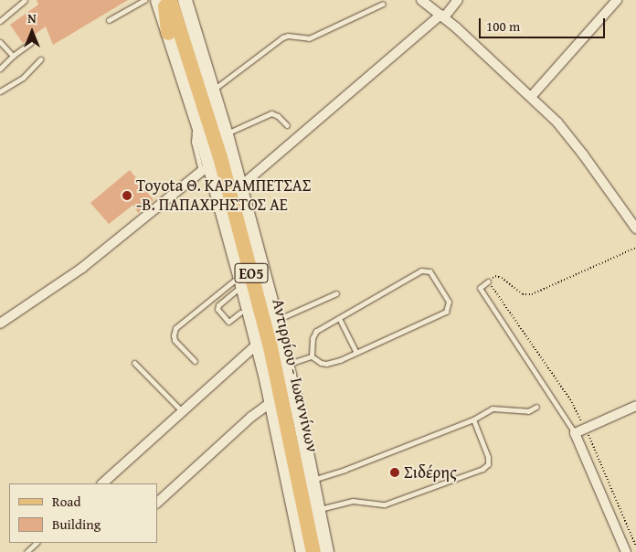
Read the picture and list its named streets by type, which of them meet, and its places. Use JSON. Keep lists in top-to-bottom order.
{
  "streets": {
    "main road": ["ΕΟ5", "Αντιρρίου - Ιωαννίνων"]
  },
  "places": ["Toyota Θ. ΚΑΡΑΜΠΕΤΣΑΣ -Β. ΠΑΠΑΧΡΗΣΤΟΣ ΑΕ", "Σιδέρης"],
  "legend": ["Road", "Building"],
  "scale_bar": "100 m",
  "north": "top"
}
